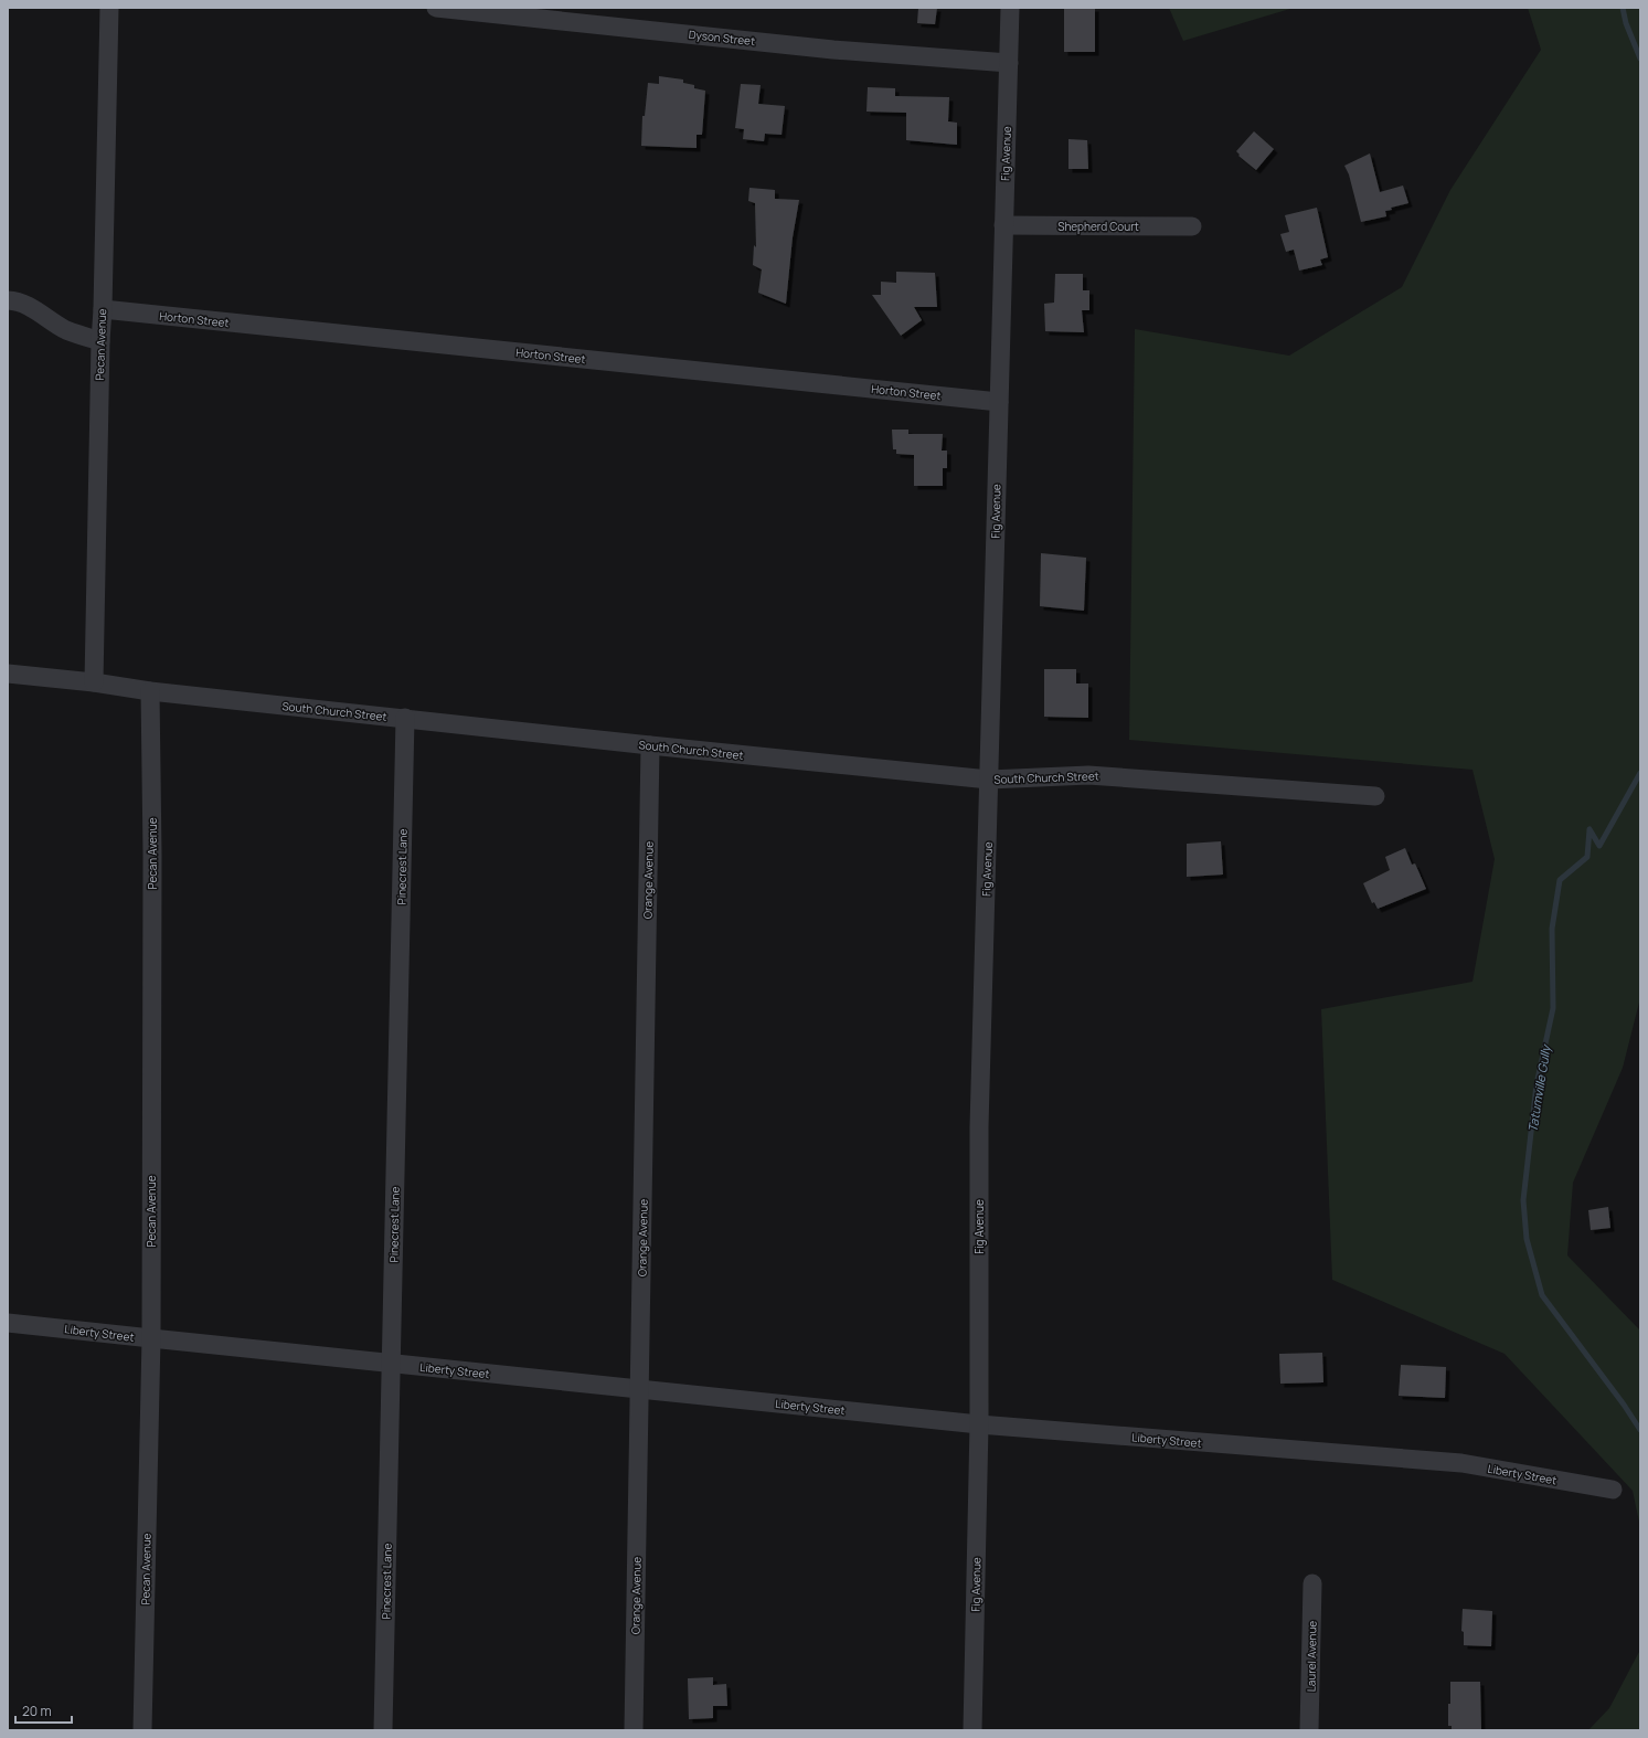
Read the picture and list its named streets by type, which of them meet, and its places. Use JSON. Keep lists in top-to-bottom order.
{
  "streets": {
    "street": [
      "Dyson Street",
      "Fig Avenue",
      "Shepherd Court",
      "Horton Street",
      "Pecan Avenue",
      "South Church Street",
      "Pinecrest Lane",
      "Orange Avenue",
      "Liberty Street",
      "Laurel Avenue"
    ]
  },
  "crossings": [
    ["Dyson Street", "Fig Avenue"],
    ["Fig Avenue", "Shepherd Court"],
    ["Fig Avenue", "Horton Street"],
    ["Fig Avenue", "South Church Street"],
    ["Fig Avenue", "Liberty Street"],
    ["Horton Street", "Pecan Avenue"],
    ["Pecan Avenue", "South Church Street"],
    ["Pecan Avenue", "Liberty Street"],
    ["South Church Street", "Pinecrest Lane"],
    ["South Church Street", "Orange Avenue"],
    ["Pinecrest Lane", "Liberty Street"],
    ["Orange Avenue", "Liberty Street"]
  ],
  "water": ["Tatumville Gully"],
  "scale_bar": "20 m"
}
